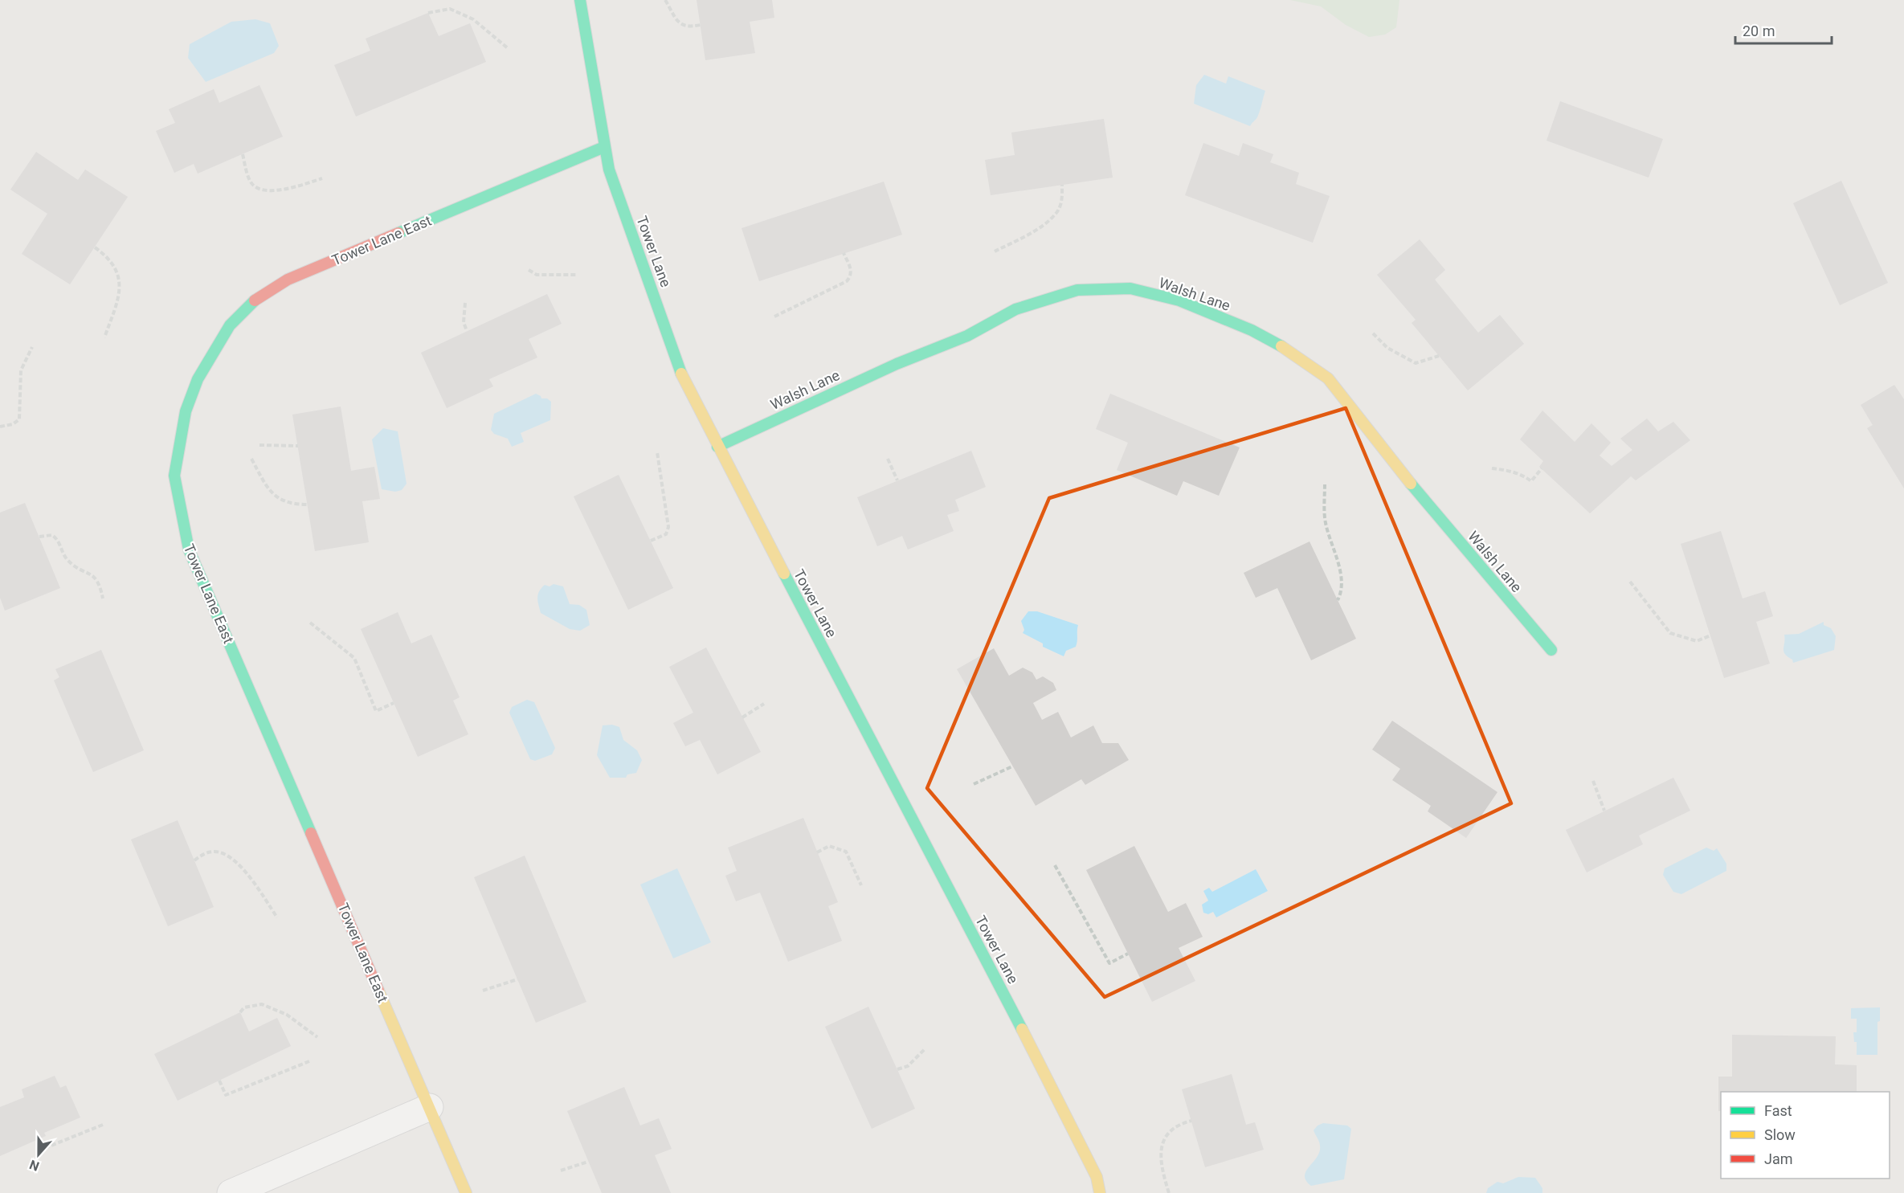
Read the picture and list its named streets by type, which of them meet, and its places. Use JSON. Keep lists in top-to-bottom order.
{
  "streets": {
    "street": ["Tower Lane East", "Tower Lane", "Walsh Lane"]
  },
  "crossings": [
    ["Tower Lane East", "Tower Lane"],
    ["Tower Lane", "Walsh Lane"]
  ],
  "legend": ["Fast", "Slow", "Jam"],
  "scale_bar": "20 m",
  "north": "bottom"
}
